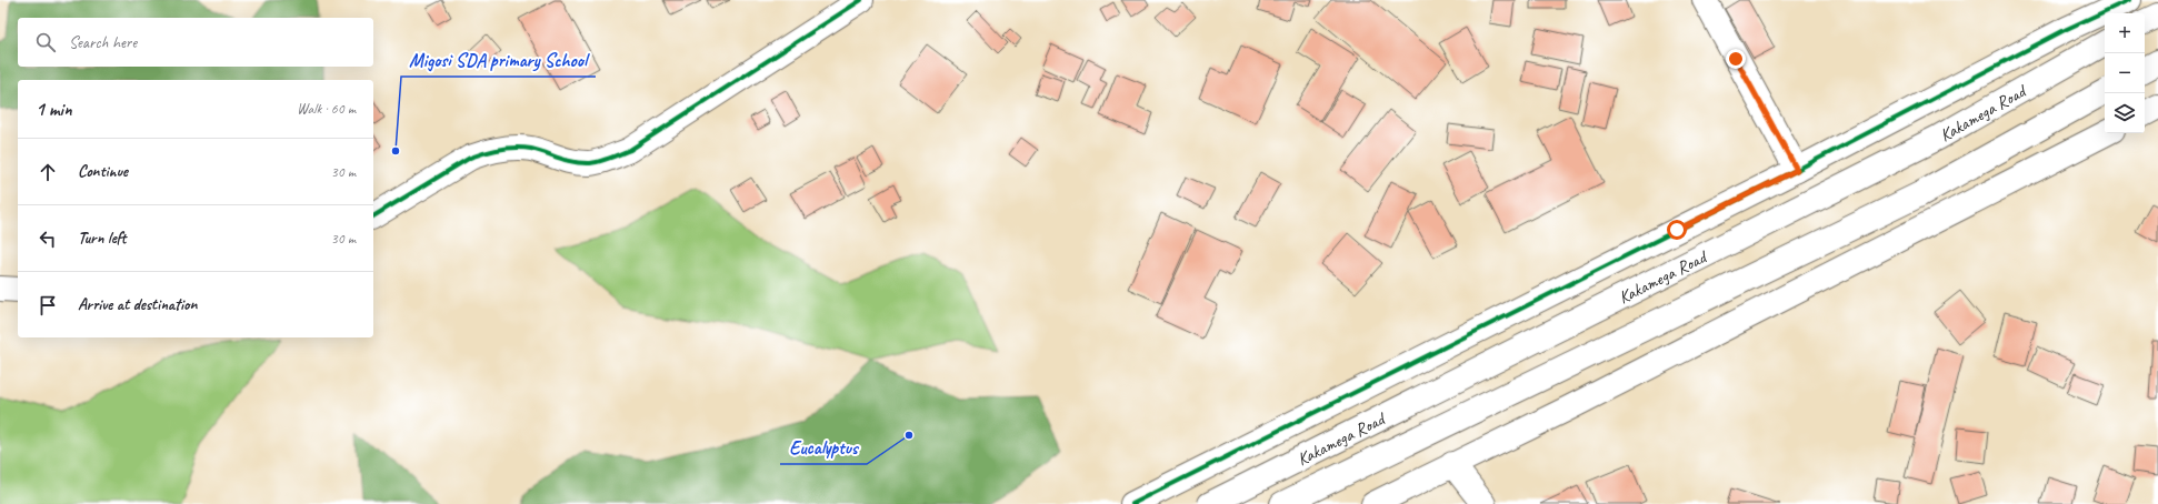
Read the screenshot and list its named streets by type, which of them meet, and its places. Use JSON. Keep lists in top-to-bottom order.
{
  "streets": {
    "main road": ["Kakamega Road"]
  },
  "places": ["Migosi SDA primary School", "Eucalyptus"],
  "page": {
    "map_buttons": ["+", "−"],
    "search": "Search here",
    "heading": ["1 min", "Walk · 60 m"],
    "list": [
      ["Continue", "30 m"],
      ["Turn left", "30 m"],
      "Arrive at destination"
    ]
  }
}
